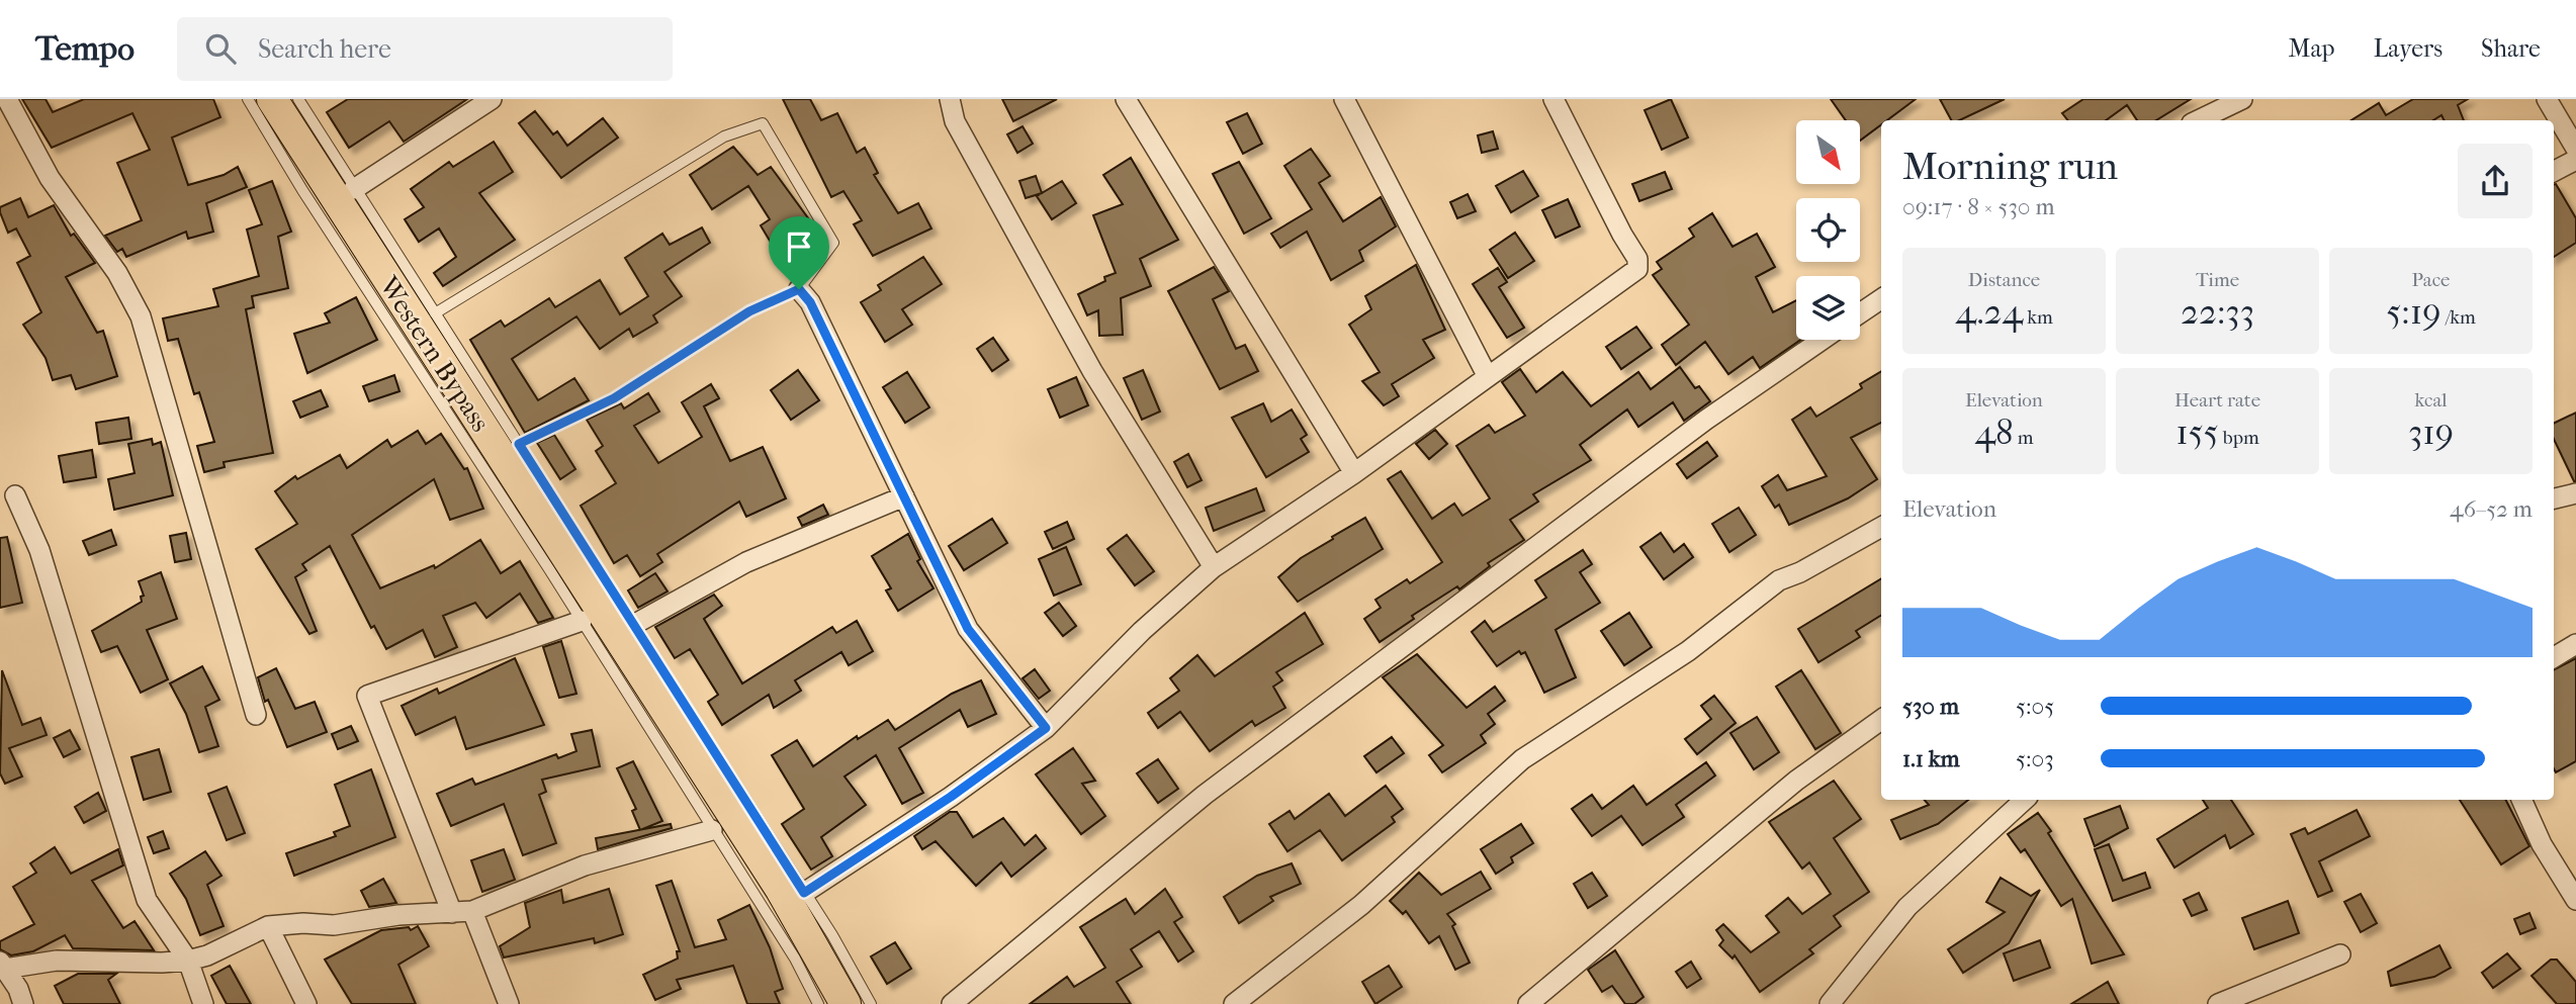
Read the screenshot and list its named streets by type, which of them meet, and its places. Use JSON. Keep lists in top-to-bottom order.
{
  "streets": {
    "main road": ["Western Bypass"]
  },
  "north": "bottom right",
  "page": {
    "header": "Tempo",
    "search": "Search here",
    "nav": ["Map", "Layers", "Share"],
    "heading": ["Morning run", "09:17 · 8 × 530 m"],
    "stats": [
      ["Distance", "4.24 km"],
      ["Time", "22:33"],
      ["Pace", "5:19 /km"],
      ["Elevation", "48 m"],
      ["Heart rate", "155 bpm"],
      ["kcal", "319"]
    ],
    "chart": ["Elevation", "46–52 m"],
    "list": [
      {
        "name": "530 m",
        "note": "5:05"
      },
      {
        "name": "1.1 km",
        "note": "5:03"
      }
    ]
  }
}
